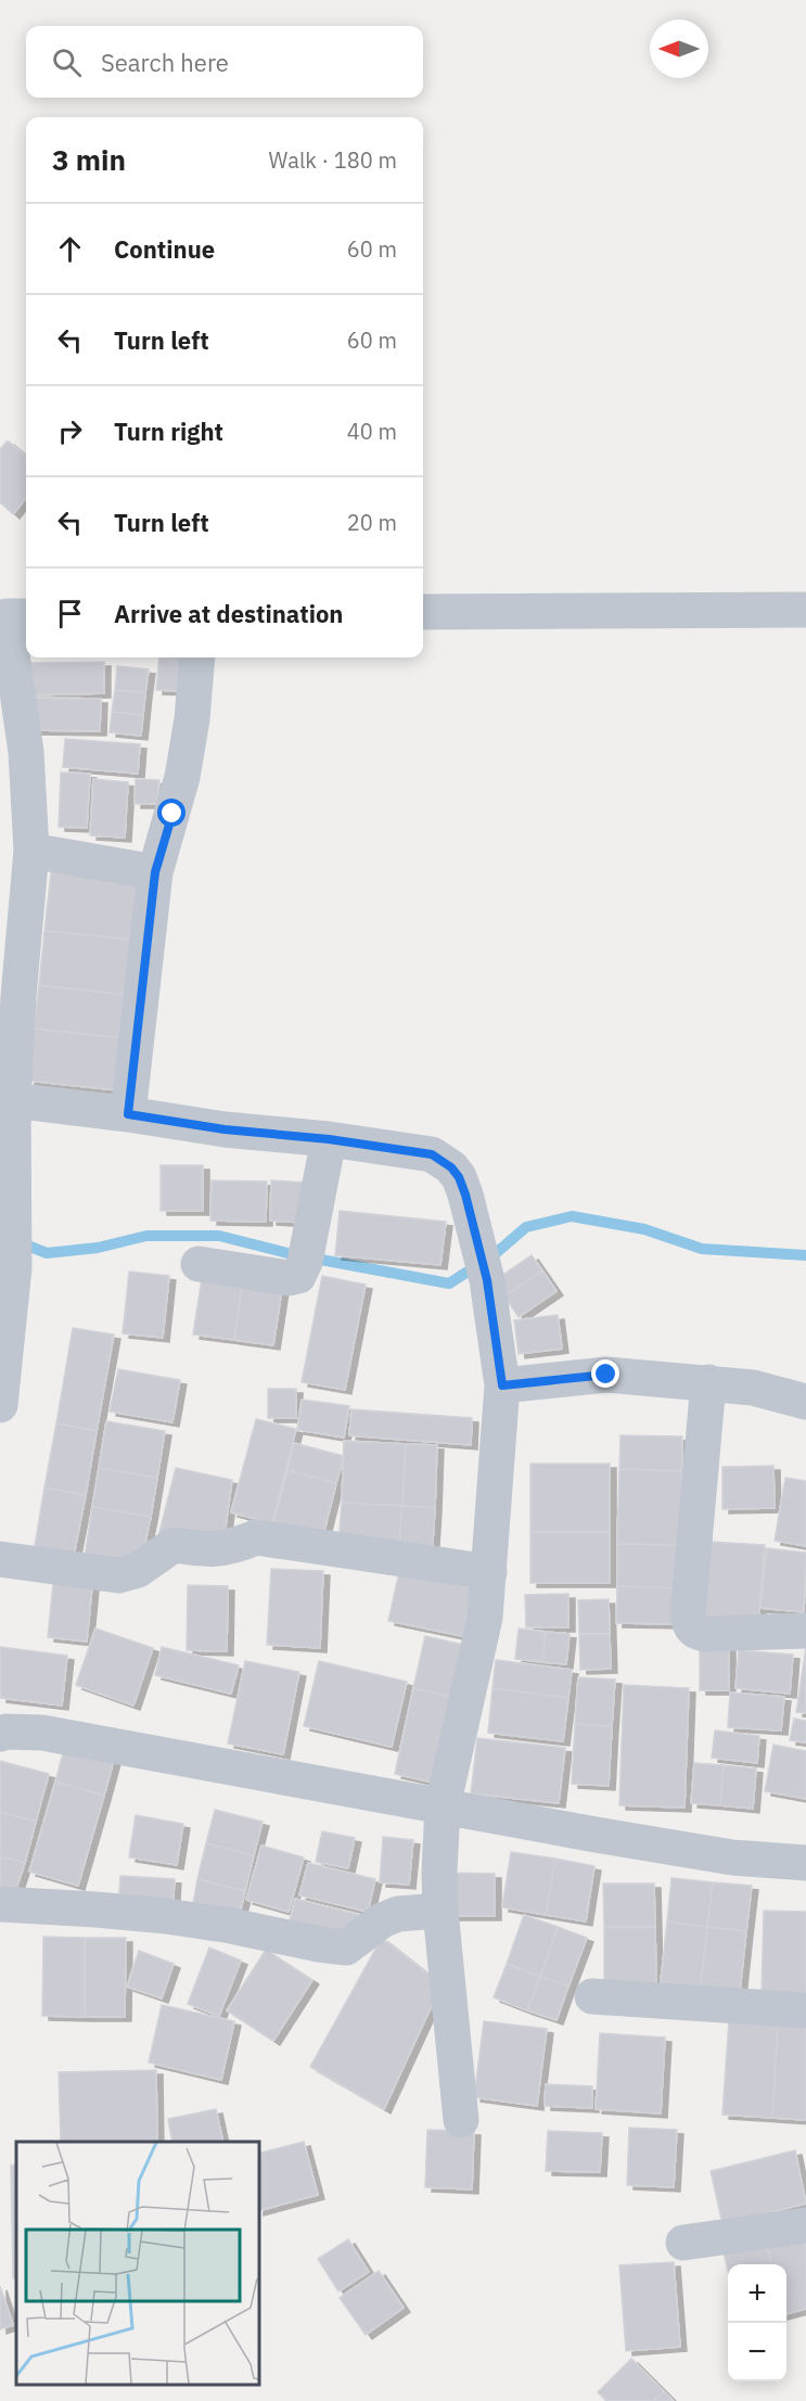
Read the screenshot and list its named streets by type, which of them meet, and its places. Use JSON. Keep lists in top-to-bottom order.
{
  "north": "left",
  "page": {
    "search": "Search here",
    "heading": ["3 min", "Walk · 180 m"],
    "list": [
      ["Continue", "60 m"],
      ["Turn left", "60 m"],
      ["Turn right", "40 m"],
      ["Turn left", "20 m"],
      "Arrive at destination"
    ],
    "map_buttons": ["+", "−"]
  }
}
